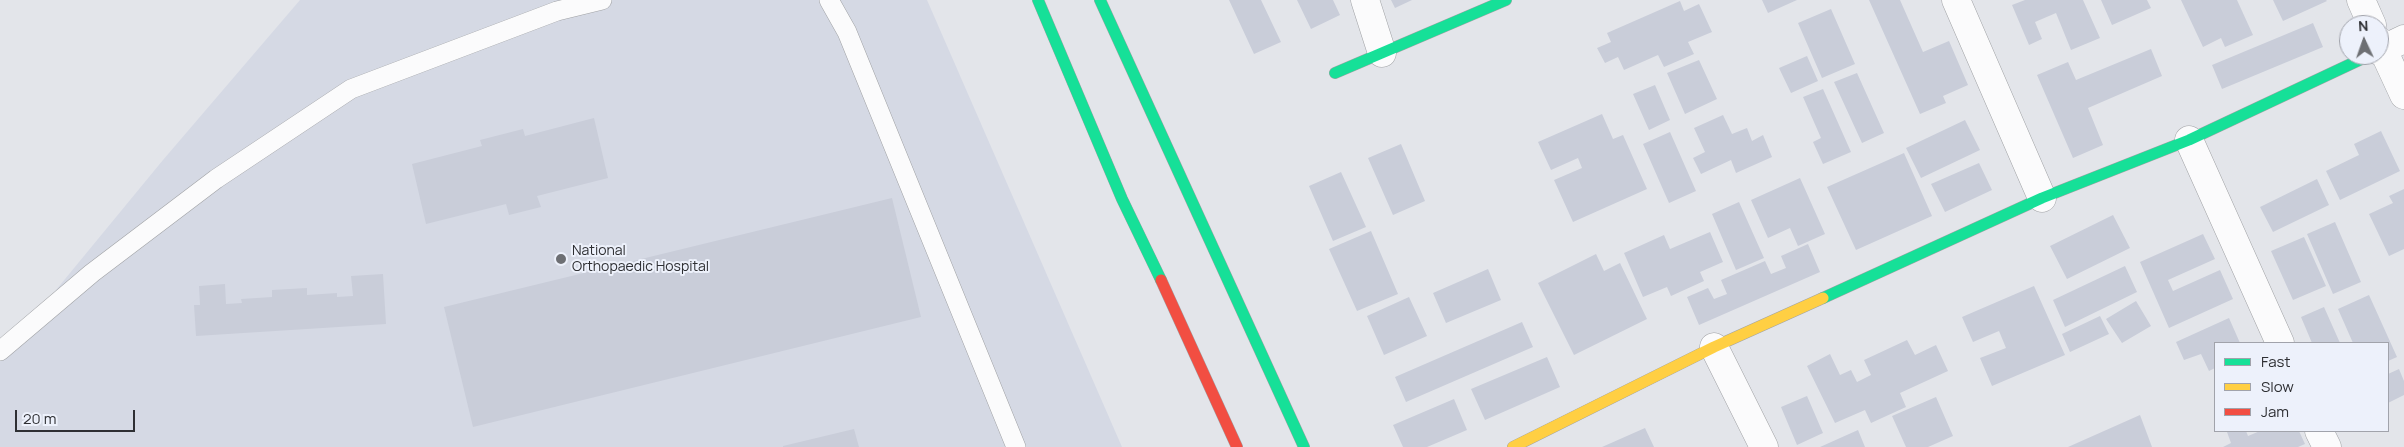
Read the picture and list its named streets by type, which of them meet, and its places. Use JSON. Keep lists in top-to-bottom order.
{
  "places": ["National Orthopaedic Hospital"],
  "legend": ["Fast", "Slow", "Jam"],
  "scale_bar": "20 m",
  "north": "top"
}
